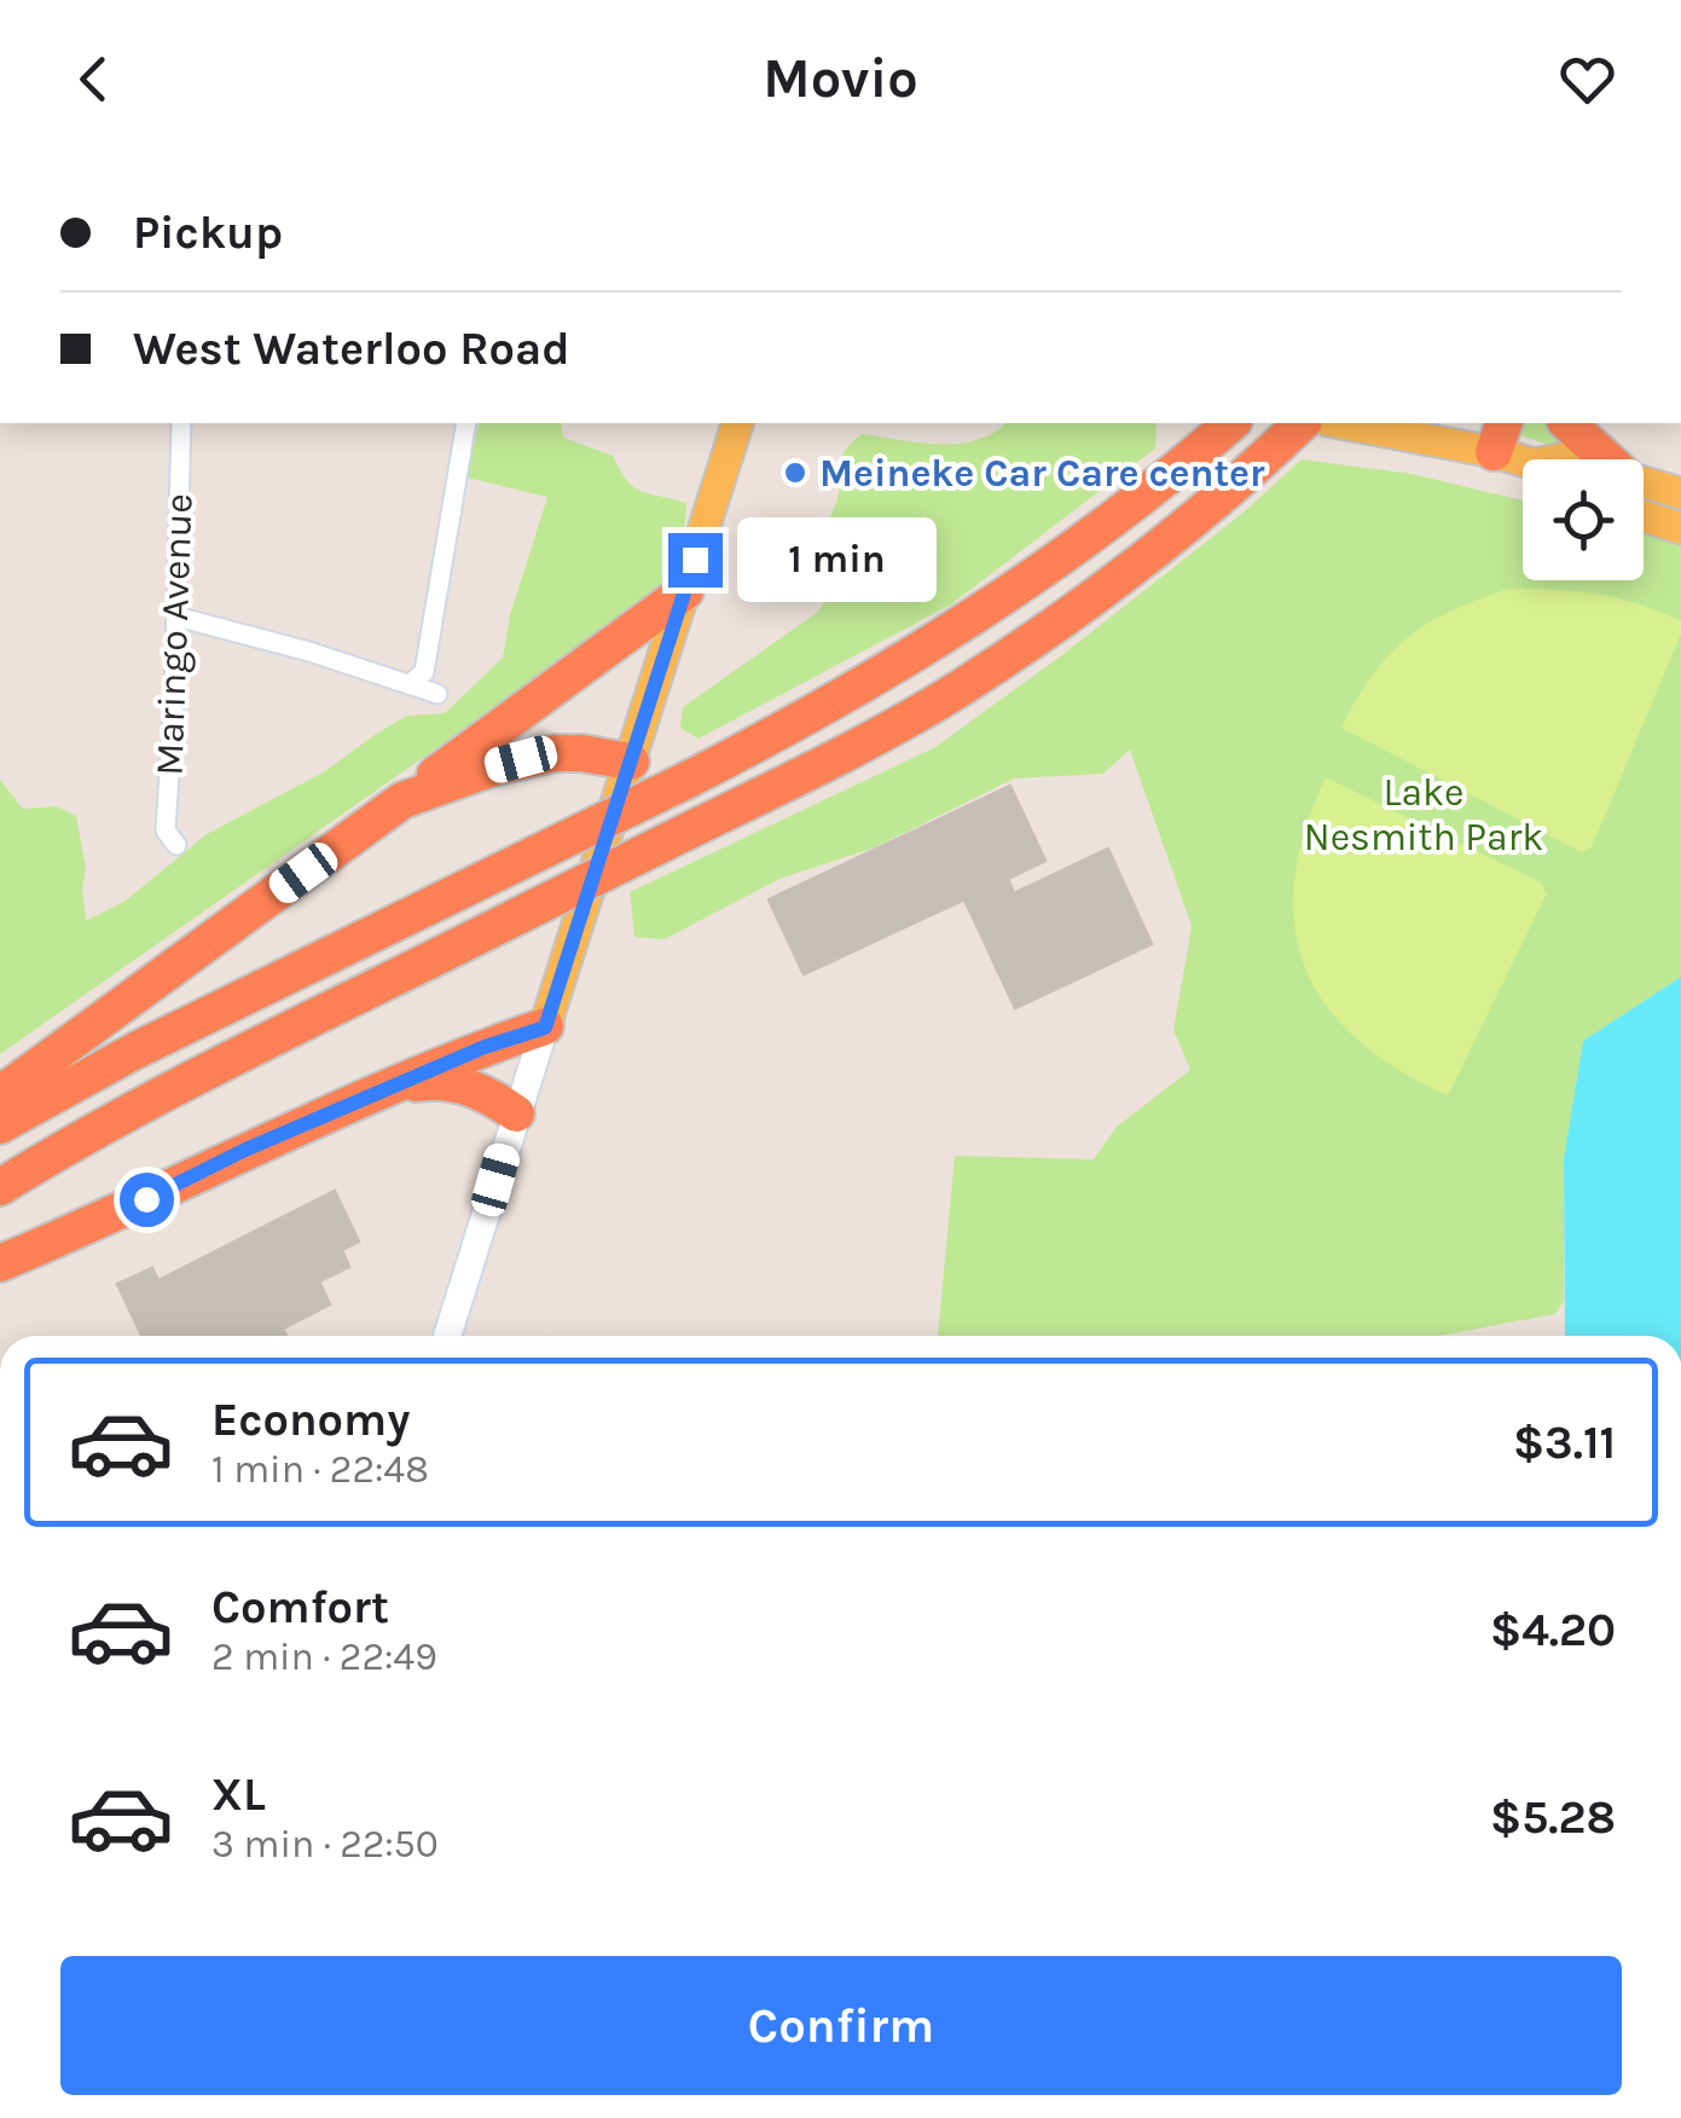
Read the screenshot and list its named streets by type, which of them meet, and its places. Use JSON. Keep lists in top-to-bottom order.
{
  "streets": {
    "street": ["Maringo Avenue"]
  },
  "parks": ["Lake Nesmith Park"],
  "places": ["Meineke Car Care center"],
  "page": {
    "header": "Movio",
    "banner": ["Pickup", "West Waterloo Road"],
    "bubble": "1 min",
    "list": [
      {
        "name": "Economy",
        "note": "1 min · 22:48",
        "value": "$3.11"
      },
      {
        "name": "Comfort",
        "note": "2 min · 22:49",
        "value": "$4.20"
      },
      {
        "name": "XL",
        "note": "3 min · 22:50",
        "value": "$5.28"
      }
    ],
    "buttons": "Confirm"
  }
}
